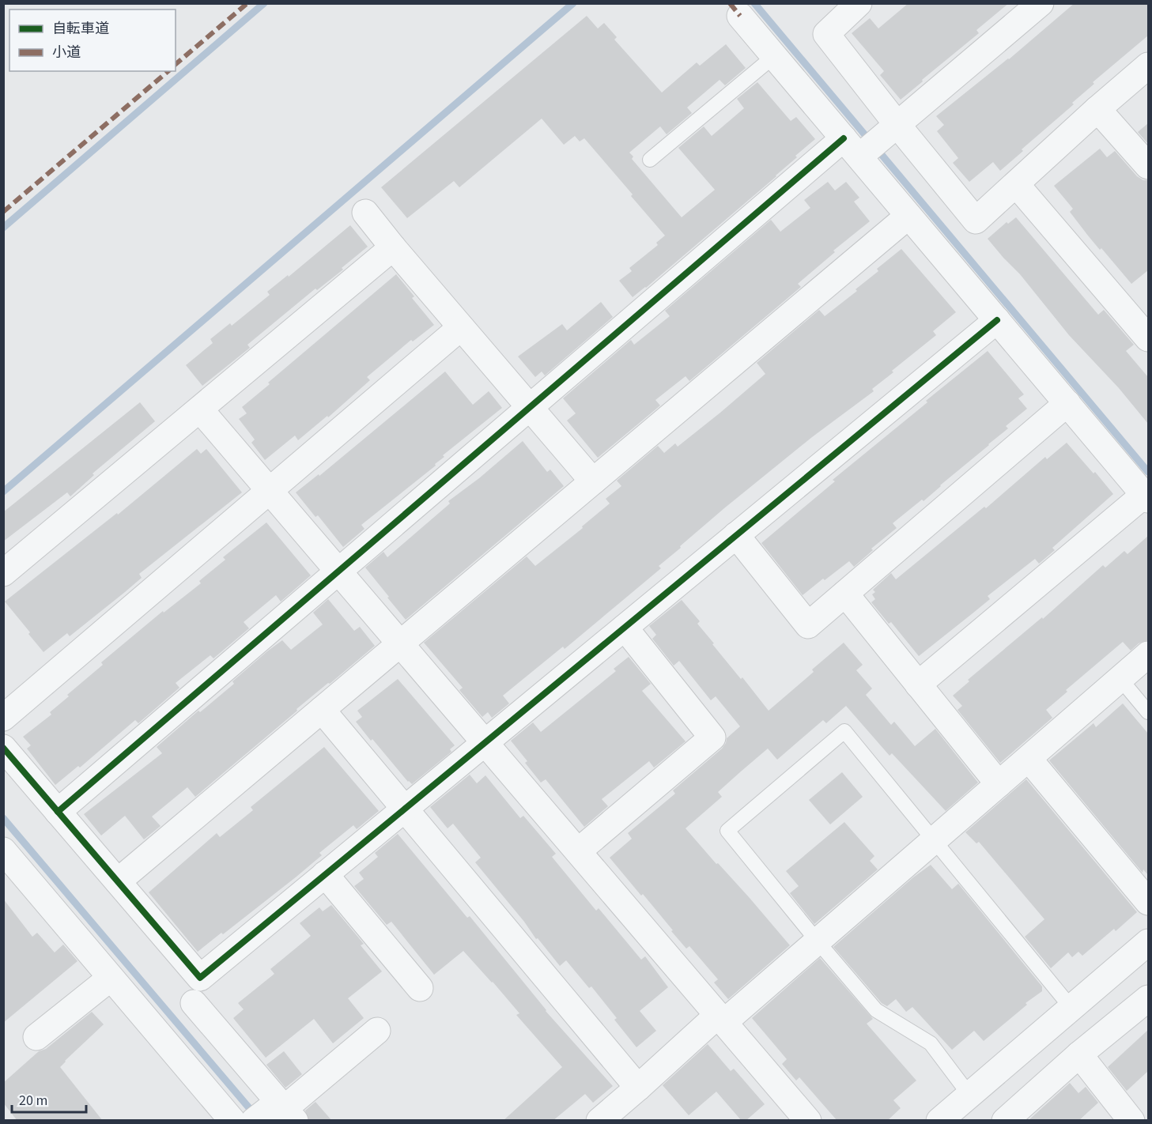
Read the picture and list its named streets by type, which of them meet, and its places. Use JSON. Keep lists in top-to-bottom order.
{
  "legend": ["自転車道", "小道"],
  "scale_bar": "20 m"
}
